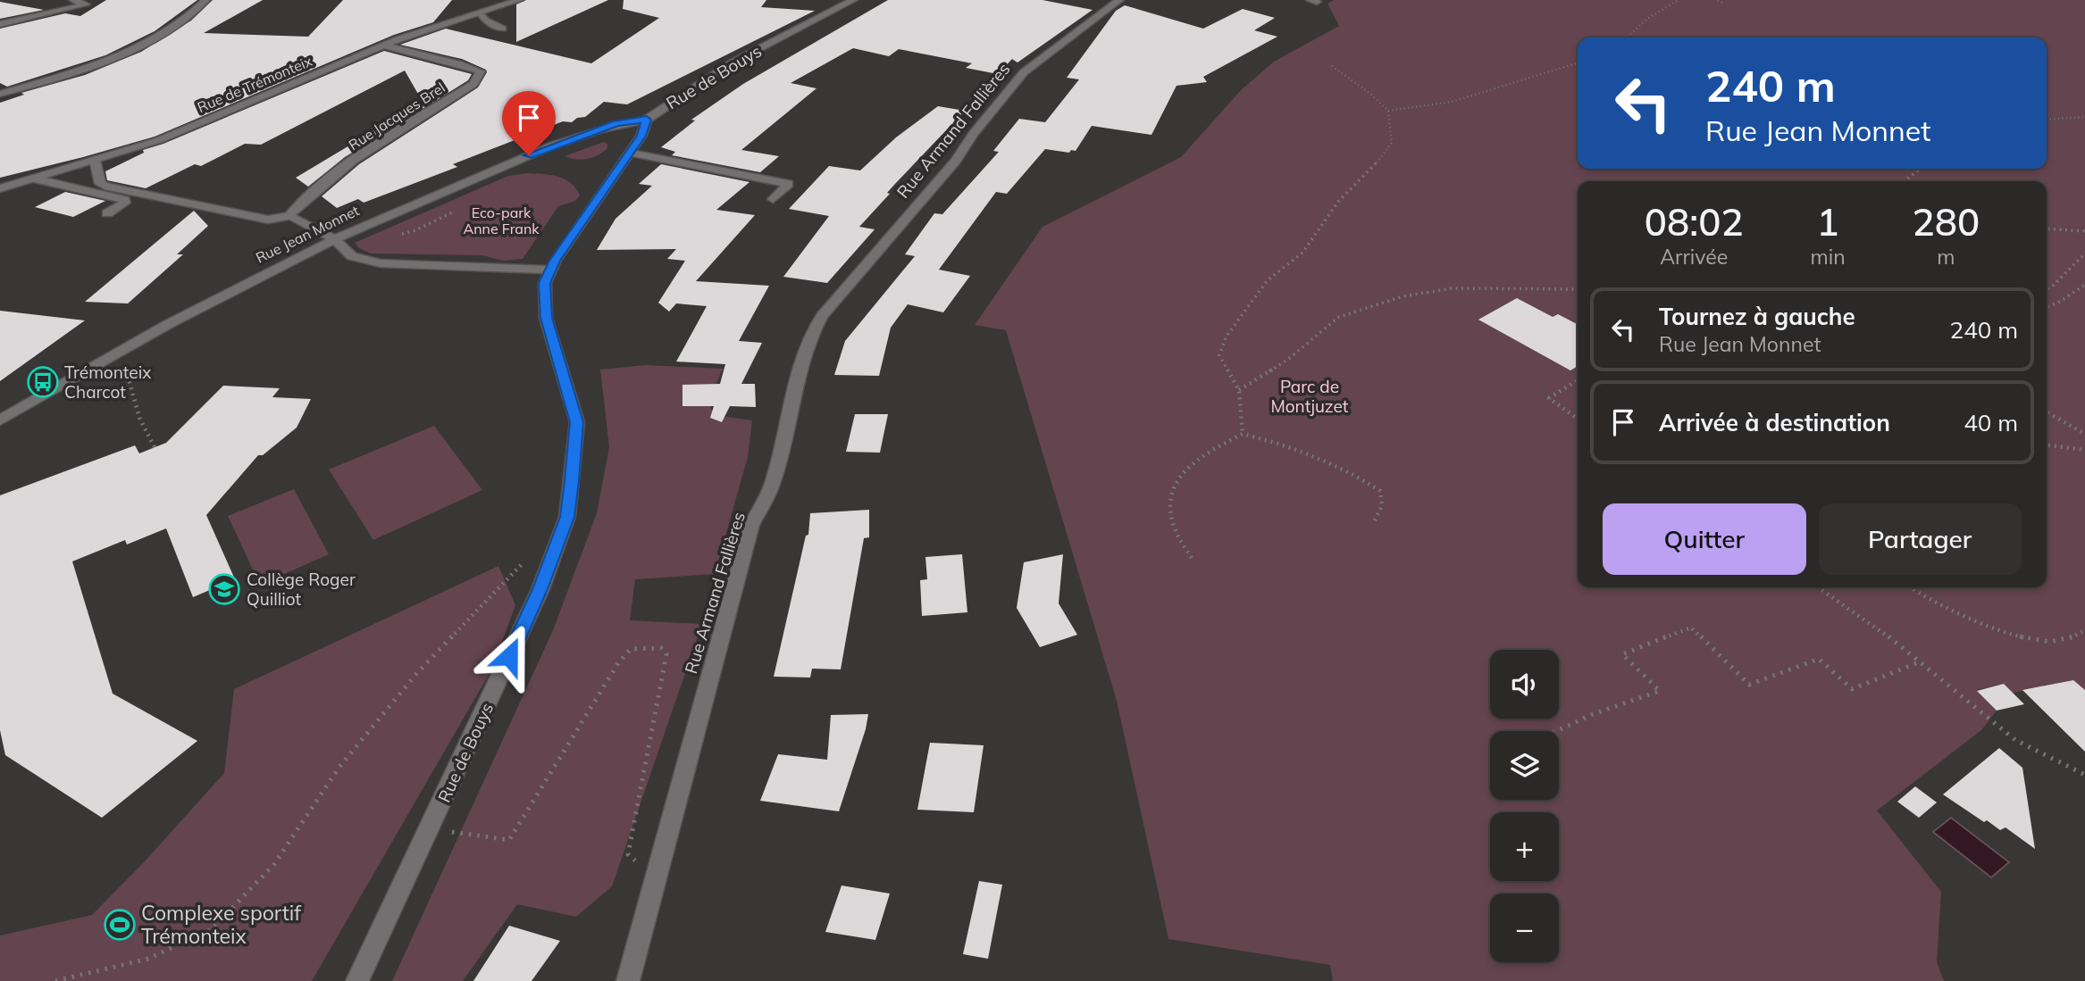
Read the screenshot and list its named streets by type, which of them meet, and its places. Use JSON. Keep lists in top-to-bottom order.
{
  "streets": {
    "street": [
      "Rue de Bouys",
      "Rue de Trémonteix",
      "Rue Jacques Brel",
      "Rue Armand Fallières",
      "Rue Jean Monnet"
    ]
  },
  "crossings": [
    ["Rue de Bouys", "Rue Jean Monnet"],
    ["Rue de Trémonteix", "Rue Jacques Brel"]
  ],
  "parks": ["Eco-park Anne Frank", "Parc de Montjuzet"],
  "places": {
    "bus stop": ["Trémonteix Charcot"],
    "school or university": ["Collège Roger Quilliot"],
    "sports": ["Complexe sportif Trémonteix"]
  },
  "page": {
    "turn": ["240 m", "Rue Jean Monnet"],
    "eta": [
      "08:02",
      "Arrivée",
      "1",
      "min",
      "280",
      "m"
    ],
    "list": [
      {
        "name": "Tournez à gauche",
        "note": "Rue Jean Monnet",
        "value": "240 m"
      },
      {
        "name": "Arrivée à destination",
        "value": "40 m"
      }
    ],
    "buttons": ["Quitter", "Partager"],
    "map_buttons": ["+", "−"]
  }
}
